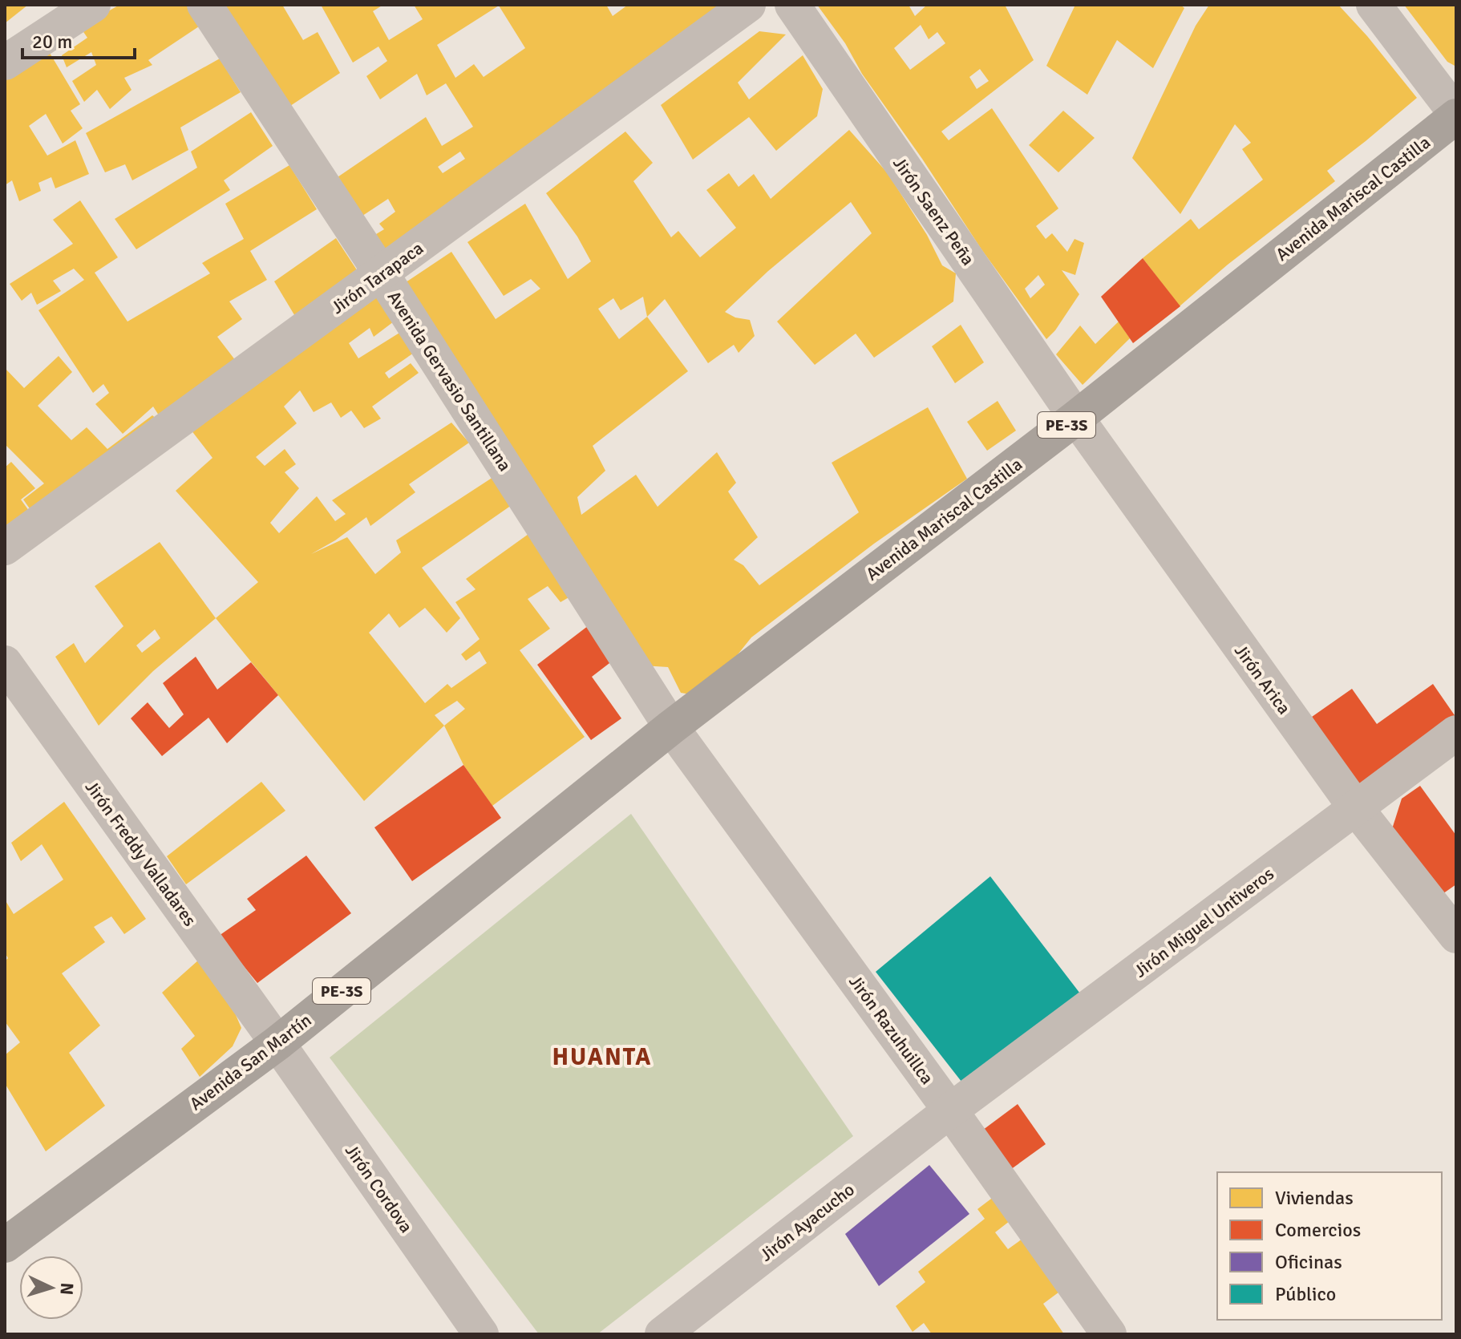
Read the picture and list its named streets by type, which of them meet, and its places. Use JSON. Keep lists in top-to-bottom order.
{
  "streets": {
    "highway": ["Avenida Mariscal Castilla", "PE-3S", "Avenida San Martín"],
    "street": [
      "Jirón Saenz Peña",
      "Jirón Tarapaca",
      "Avenida Gervasio Santillana",
      "Jirón Arica",
      "Jirón Freddy Valladares",
      "Jirón Miguel Untiveros",
      "Jirón Razuhuillca",
      "Jirón Cordova",
      "Jirón Ayacucho"
    ]
  },
  "crossings": [
    ["Avenida Mariscal Castilla", "Jirón Saenz Peña"],
    ["Avenida Mariscal Castilla", "Avenida Gervasio Santillana"],
    ["Avenida Mariscal Castilla", "Jirón Arica"],
    ["Avenida Mariscal Castilla", "Jirón Razuhuillca"],
    ["Avenida Mariscal Castilla", "Avenida San Martín"],
    ["Jirón Saenz Peña", "Jirón Arica"],
    ["Jirón Tarapaca", "Avenida Gervasio Santillana"],
    ["Avenida Gervasio Santillana", "Jirón Razuhuillca"],
    ["Avenida Gervasio Santillana", "Avenida San Martín"],
    ["Jirón Arica", "Jirón Miguel Untiveros"],
    ["Jirón Freddy Valladares", "Avenida San Martín"],
    ["Jirón Freddy Valladares", "Jirón Cordova"],
    ["Jirón Miguel Untiveros", "Jirón Razuhuillca"],
    ["Jirón Miguel Untiveros", "Jirón Ayacucho"],
    ["Jirón Razuhuillca", "Avenida San Martín"],
    ["Jirón Razuhuillca", "Jirón Ayacucho"],
    ["Avenida San Martín", "Jirón Cordova"]
  ],
  "districts": ["HUANTA"],
  "legend": [
    "Viviendas",
    "Comercios",
    "Oficinas",
    "Público"
  ],
  "scale_bar": "20 m",
  "north": "right"
}
